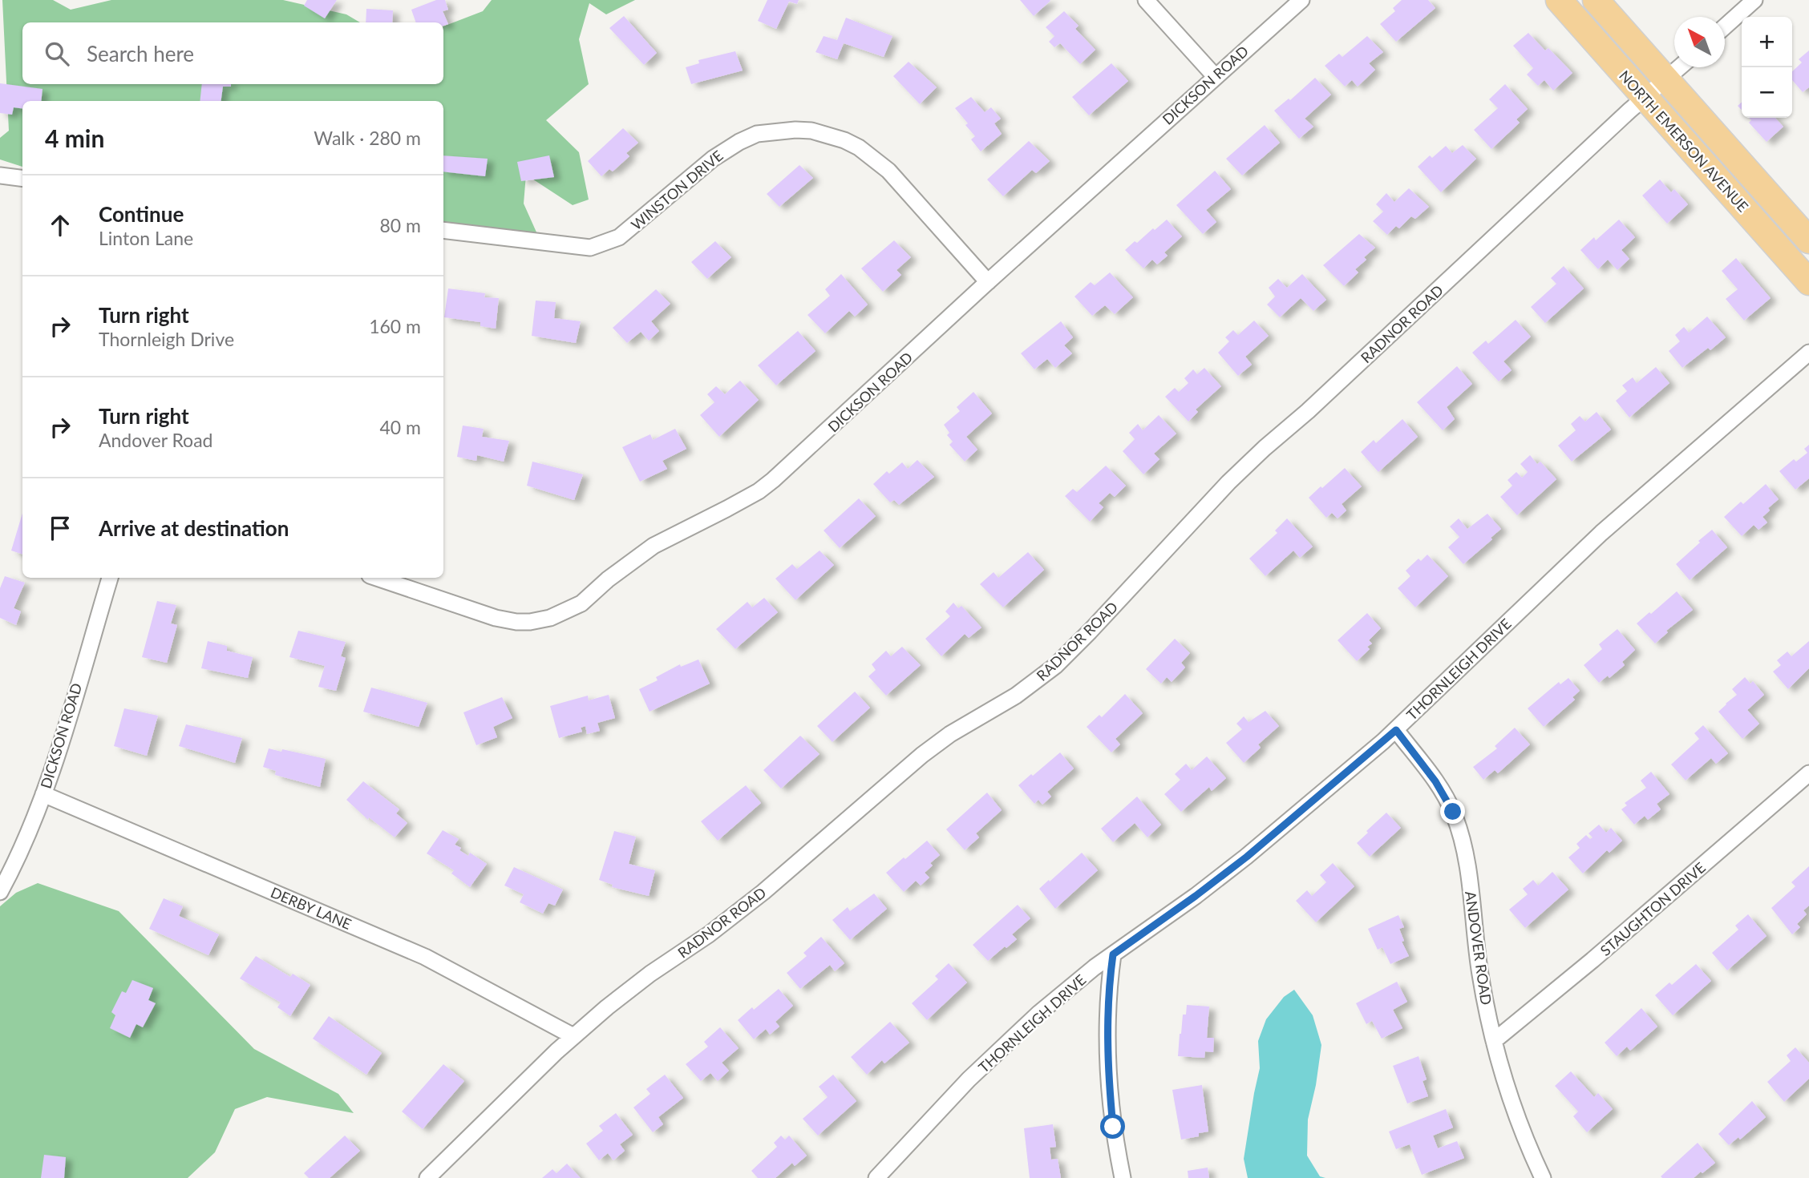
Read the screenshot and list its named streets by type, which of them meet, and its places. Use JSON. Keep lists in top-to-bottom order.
{
  "streets": {
    "main road": ["NORTH EMERSON AVENUE"],
    "street": [
      "DICKSON ROAD",
      "WINSTON DRIVE",
      "RADNOR ROAD",
      "THORNLEIGH DRIVE",
      "DERBY LANE",
      "STAUGHTON DRIVE",
      "ANDOVER ROAD"
    ]
  },
  "crossings": [
    ["DICKSON ROAD", "WINSTON DRIVE"],
    ["DICKSON ROAD", "DERBY LANE"],
    ["NORTH EMERSON AVENUE", "RADNOR ROAD"],
    ["RADNOR ROAD", "DERBY LANE"],
    ["THORNLEIGH DRIVE", "ANDOVER ROAD"],
    ["STAUGHTON DRIVE", "ANDOVER ROAD"]
  ],
  "north": "top left",
  "page": {
    "map_buttons": ["+", "−"],
    "search": "Search here",
    "heading": ["4 min", "Walk · 280 m"],
    "list": [
      ["Continue", "Linton Lane", "80 m"],
      ["Turn right", "Thornleigh Drive", "160 m"],
      ["Turn right", "Andover Road", "40 m"],
      "Arrive at destination"
    ]
  }
}
